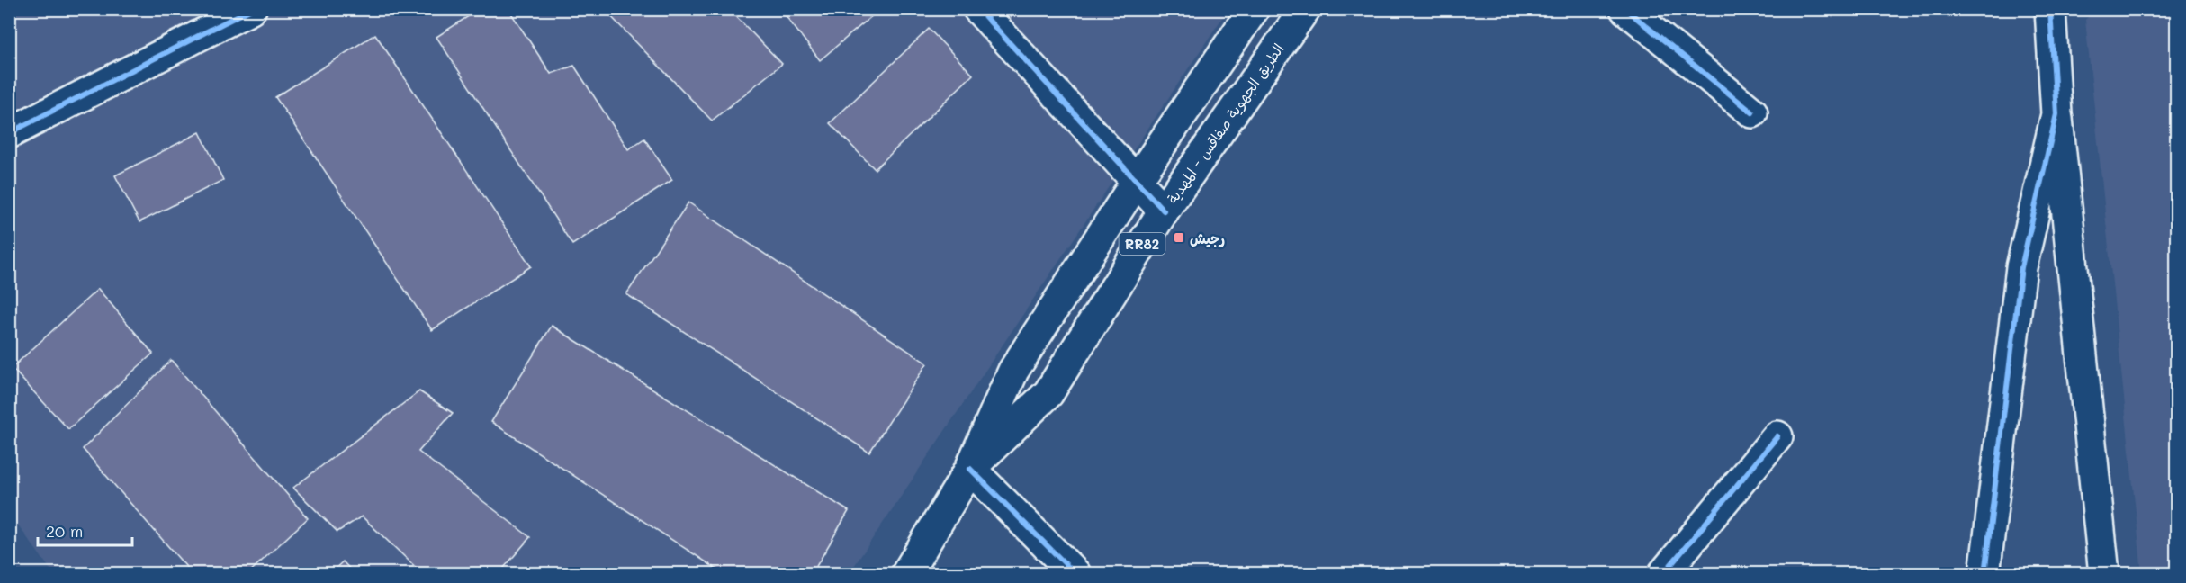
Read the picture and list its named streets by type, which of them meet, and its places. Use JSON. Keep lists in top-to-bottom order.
{
  "streets": {
    "street": ["الطريق الجهوية صفاقس - المهدية", "RR82"]
  },
  "places": {
    "transit": ["رجيش"]
  },
  "scale_bar": "20 m"
}
